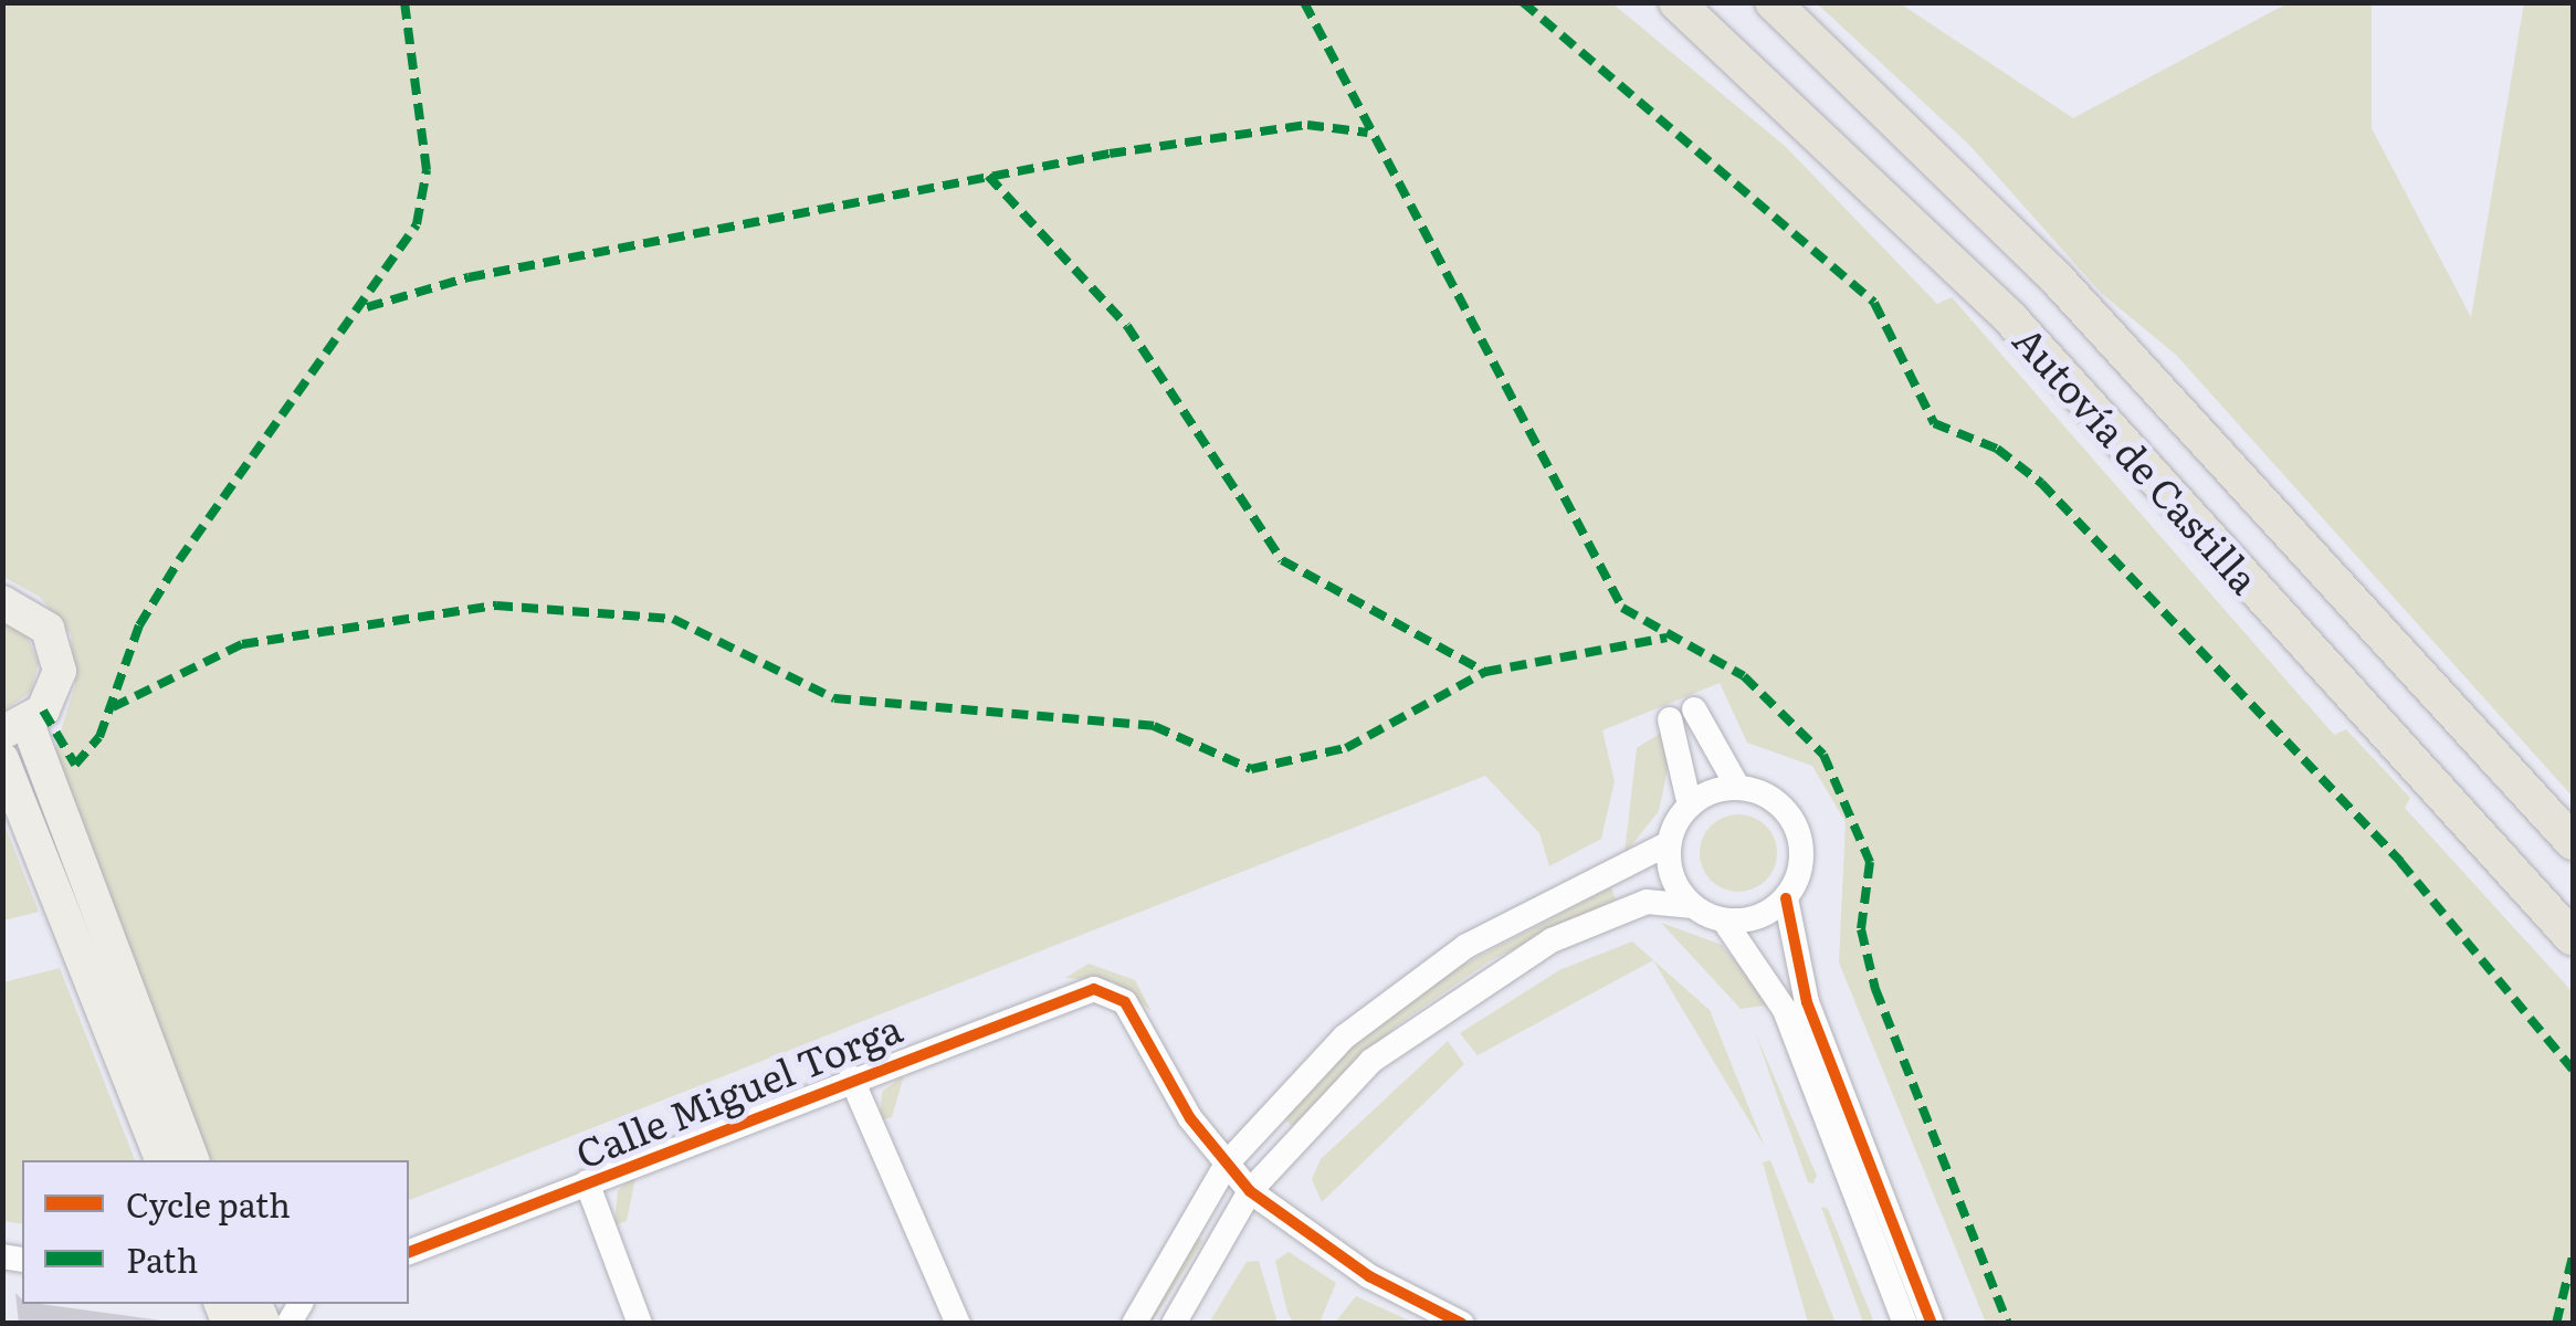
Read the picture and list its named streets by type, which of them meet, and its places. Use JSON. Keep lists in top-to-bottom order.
{
  "streets": {
    "highway": ["Autovía de Castilla"],
    "street": ["Calle Miguel Torga"]
  },
  "legend": ["Cycle path", "Path"]
}
